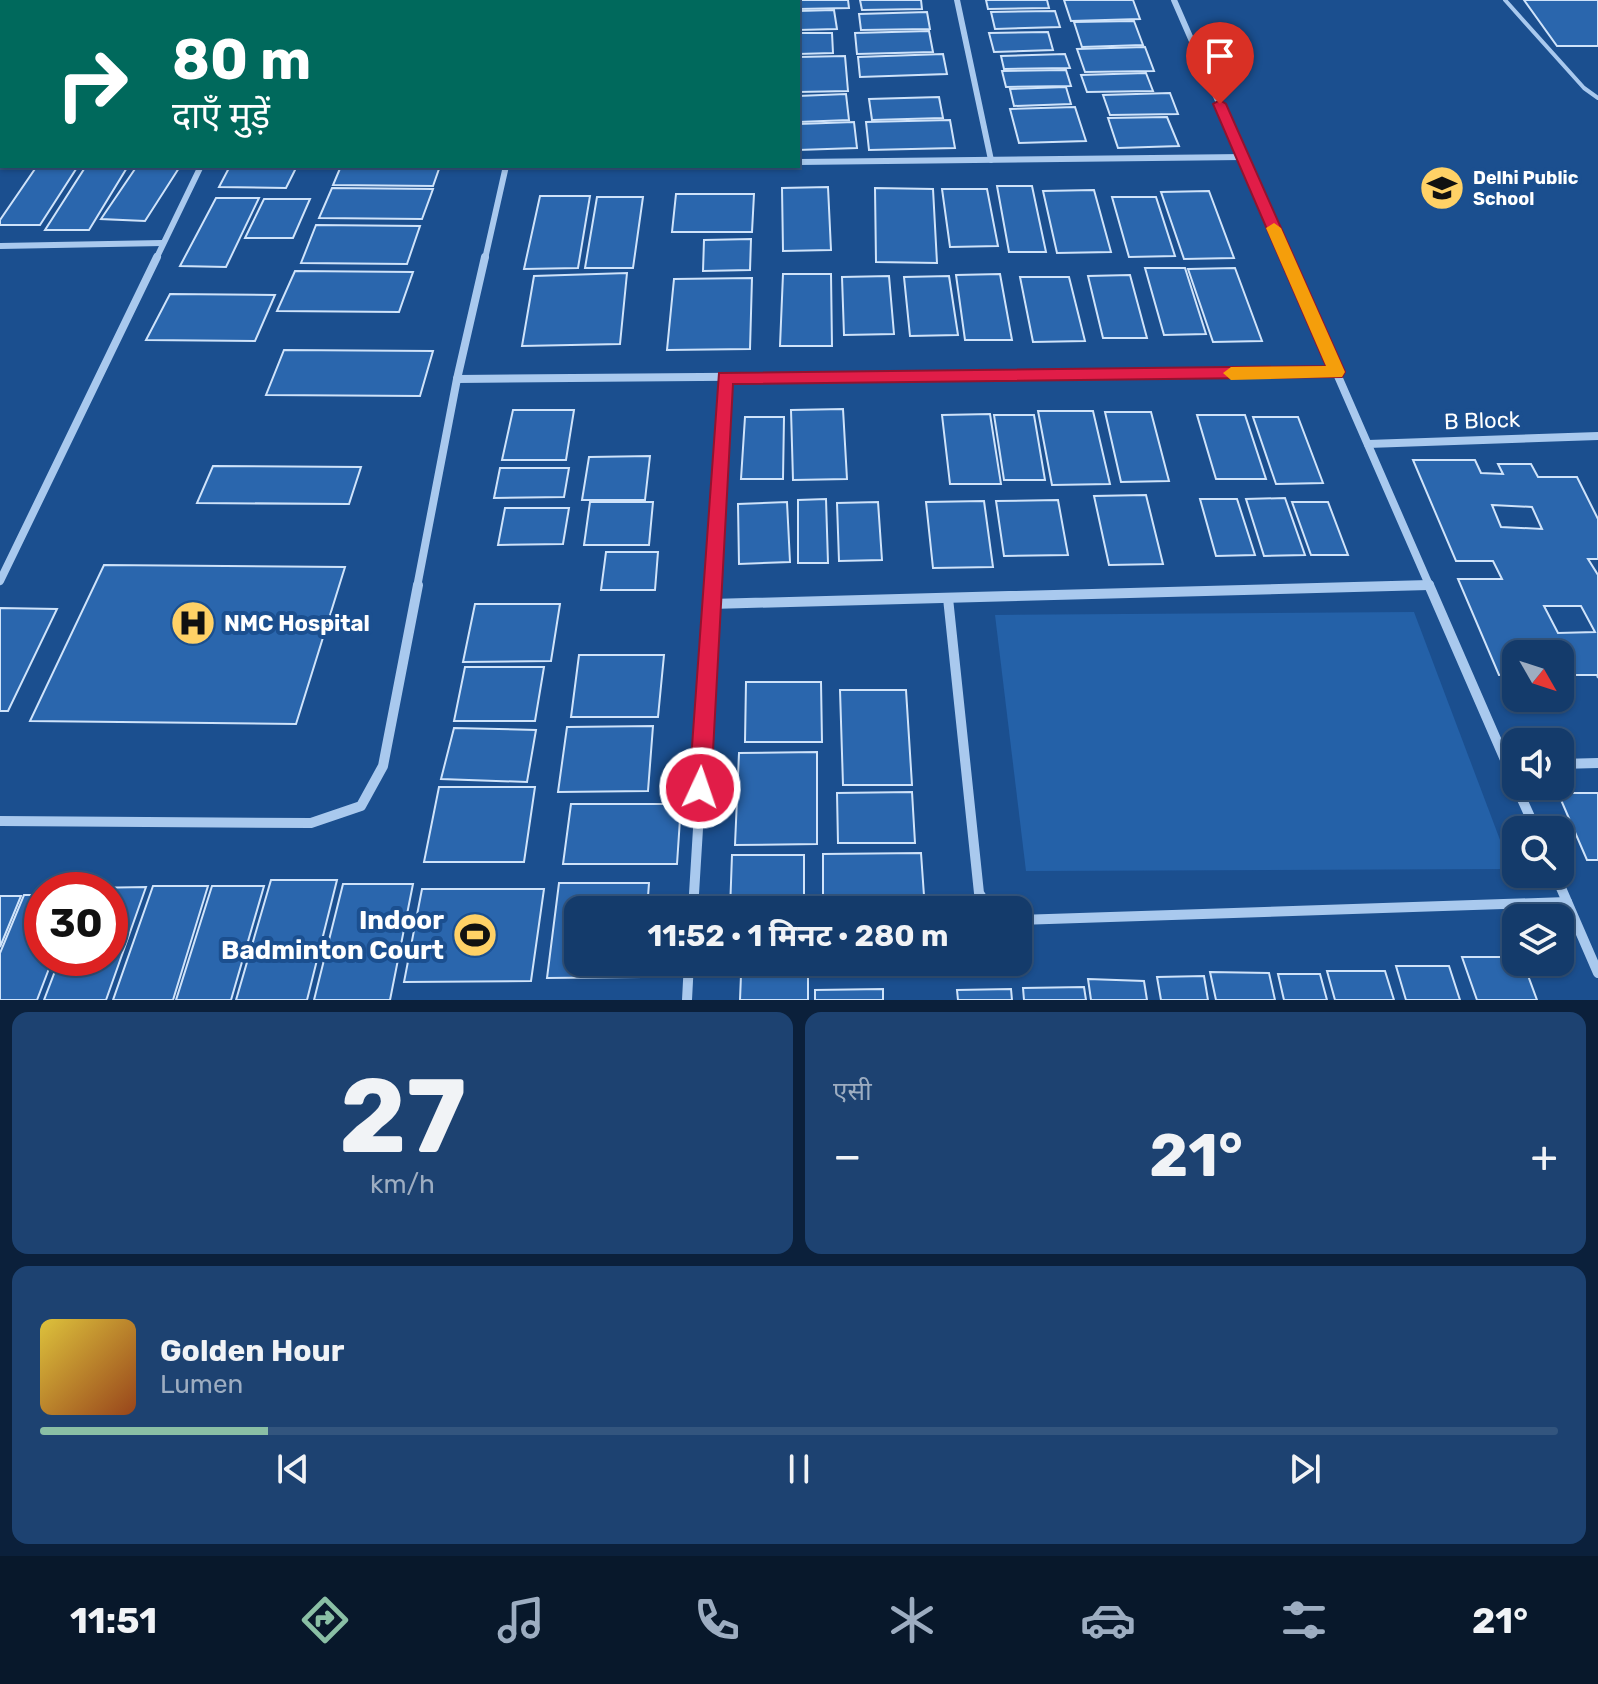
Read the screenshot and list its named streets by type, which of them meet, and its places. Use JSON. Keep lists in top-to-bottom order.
{
  "streets": {
    "street": ["B Block"]
  },
  "places": {
    "school or university": ["Delhi Public School"],
    "hospital": ["NMC Hospital"],
    "sports": ["Indoor Badminton Court"]
  },
  "north": "bottom right",
  "page": {
    "turn": ["80 m", "दाएँ मुड़ें"],
    "limit": "30",
    "trip": "11:52 · 1 मिनट · 280 m",
    "tile": [
      ["27", "km/h"],
      "एसी"
    ],
    "heat": ["−", "21°", "+"],
    "song": ["Golden Hour", "Lumen"],
    "tabs": ["11:51", "21°"]
  }
}
